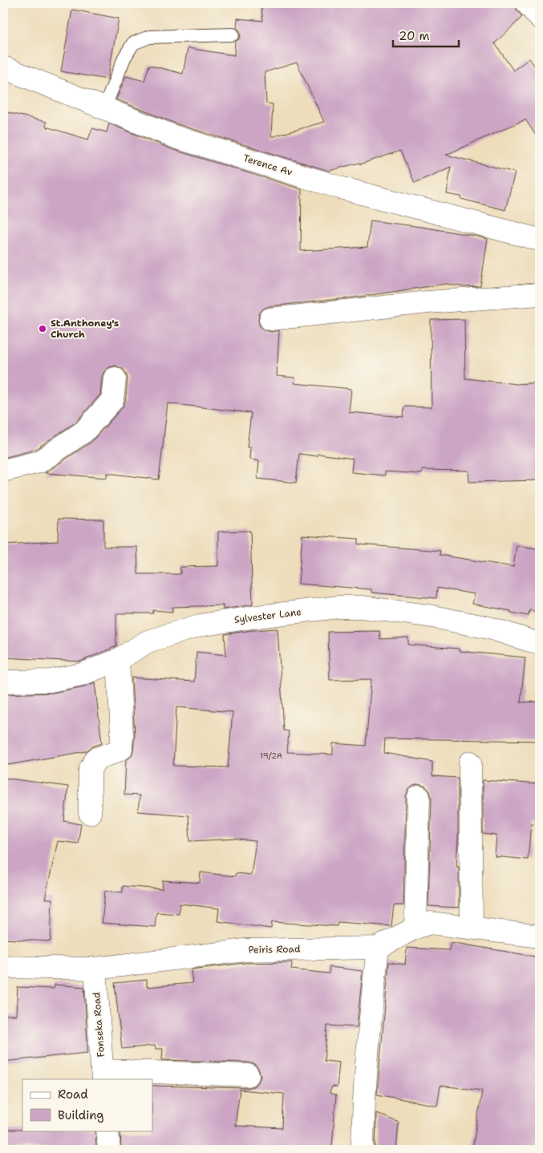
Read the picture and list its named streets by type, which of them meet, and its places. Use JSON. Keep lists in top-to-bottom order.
{
  "streets": {
    "street": [
      "Terence Av",
      "Sylvester Lane",
      "Peiris Road",
      "Fonseka Road"
    ]
  },
  "crossings": [
    ["Peiris Road", "Fonseka Road"]
  ],
  "places": ["St.Anthoney's Church"],
  "house_numbers": ["19/2A"],
  "legend": ["Road", "Building"],
  "scale_bar": "20 m"
}
